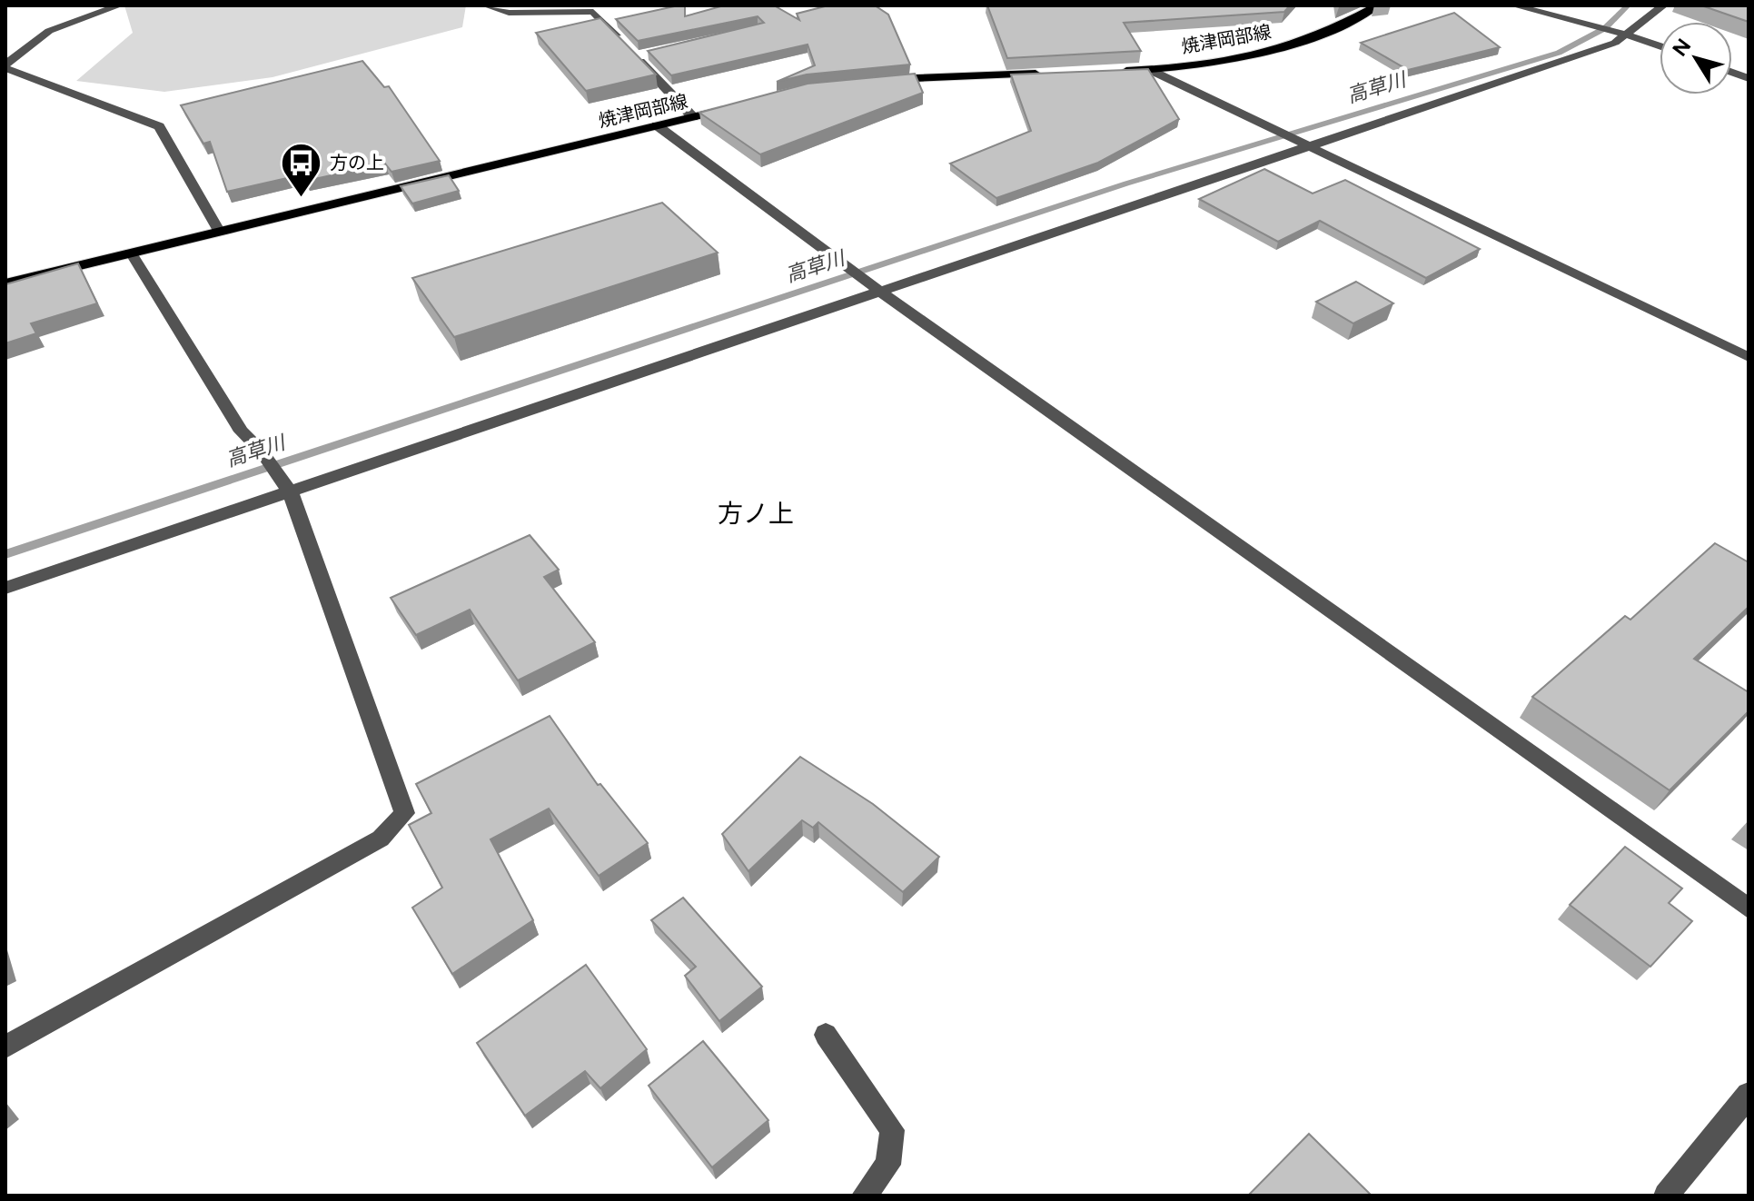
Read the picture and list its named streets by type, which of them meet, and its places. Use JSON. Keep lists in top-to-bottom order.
{
  "streets": {
    "main road": ["焼津岡部線"]
  },
  "districts": ["方ノ上"],
  "water": ["高草川"],
  "places": {
    "bus stop": ["方の上"]
  },
  "north": "top left"
}
